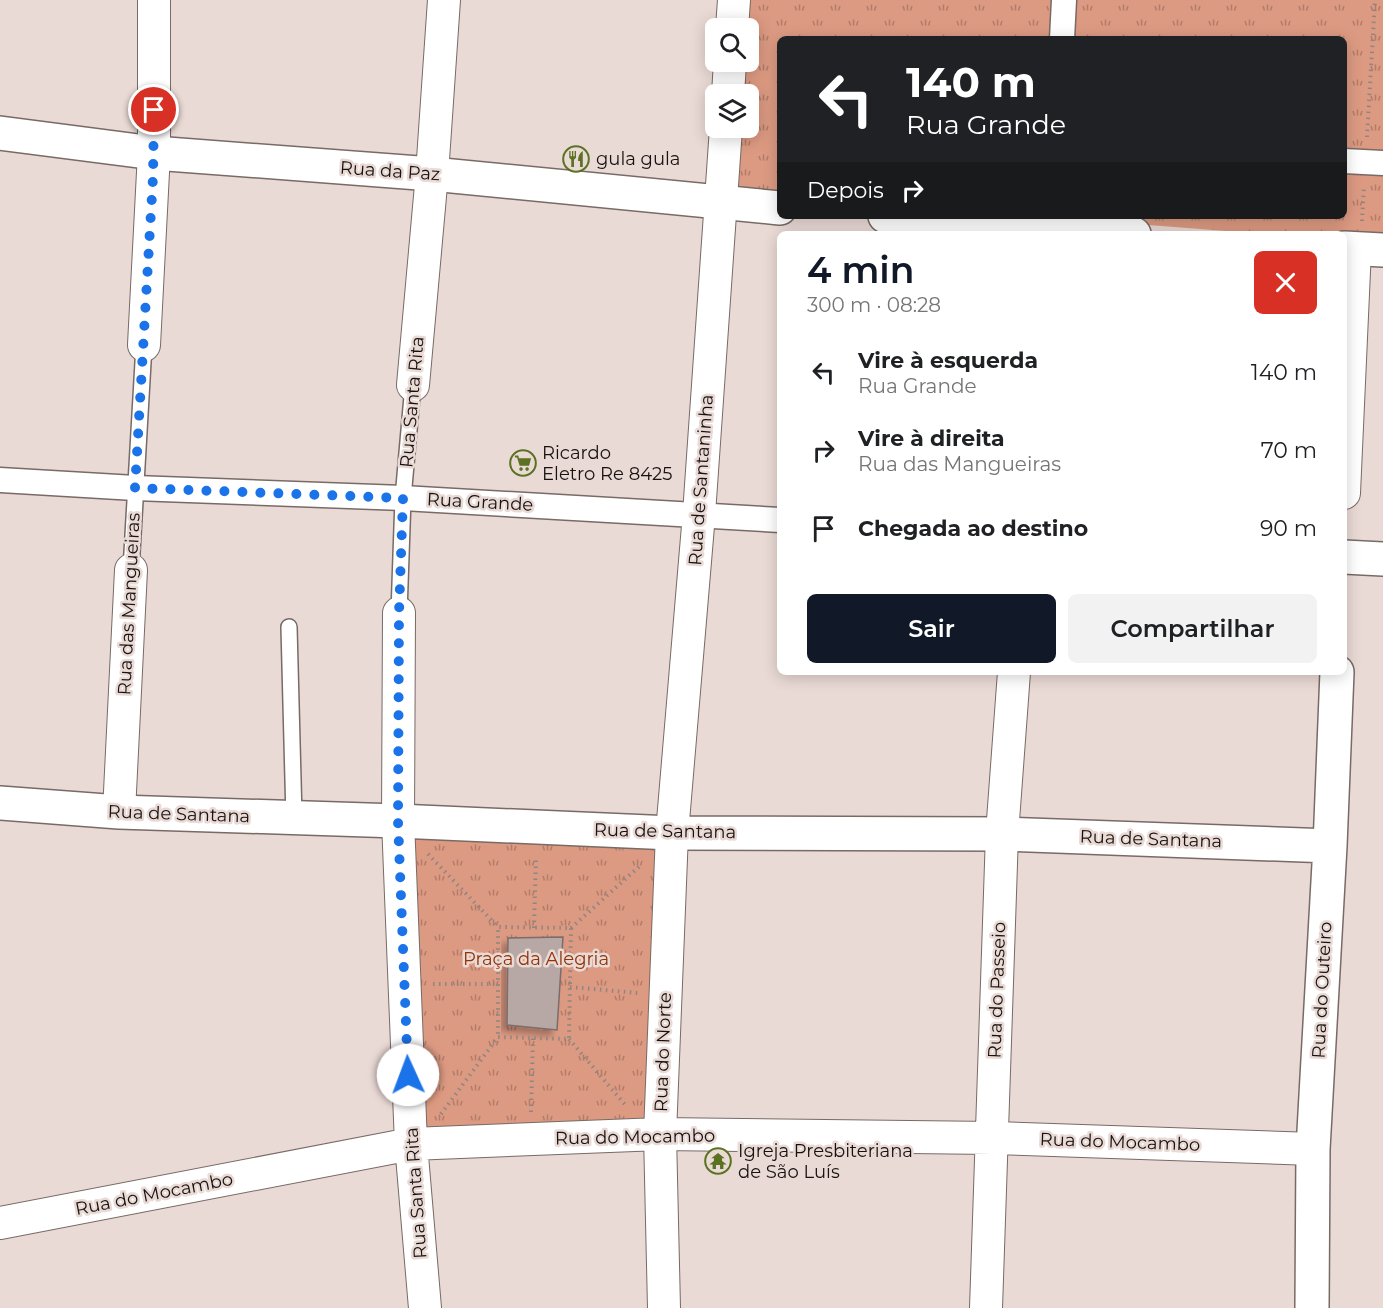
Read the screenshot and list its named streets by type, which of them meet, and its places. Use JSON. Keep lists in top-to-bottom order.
{
  "streets": {
    "street": [
      "Rua da Paz",
      "Rua Santa Rita",
      "Rua de Santaninha",
      "Rua Grande",
      "Rua das Mangueiras",
      "Rua de Santana",
      "Rua do Passeio",
      "Rua do Outeiro",
      "Rua do Norte",
      "Rua do Mocambo"
    ]
  },
  "crossings": [
    ["Rua da Paz", "Rua Santa Rita"],
    ["Rua da Paz", "Rua de Santaninha"],
    ["Rua da Paz", "Rua das Mangueiras"],
    ["Rua Santa Rita", "Rua Grande"],
    ["Rua Santa Rita", "Rua de Santana"],
    ["Rua Santa Rita", "Rua do Mocambo"],
    ["Rua de Santaninha", "Rua Grande"],
    ["Rua de Santaninha", "Rua de Santana"],
    ["Rua de Santaninha", "Rua do Norte"],
    ["Rua Grande", "Rua das Mangueiras"],
    ["Rua das Mangueiras", "Rua de Santana"],
    ["Rua de Santana", "Rua do Passeio"],
    ["Rua de Santana", "Rua do Outeiro"],
    ["Rua de Santana", "Rua do Norte"],
    ["Rua do Passeio", "Rua do Mocambo"],
    ["Rua do Outeiro", "Rua do Mocambo"],
    ["Rua do Norte", "Rua do Mocambo"]
  ],
  "parks": ["Praça da Alegria"],
  "places": {
    "restaurant": ["gula gula"],
    "supermarket": ["Ricardo Eletro Re 8425"],
    "temple": ["Igreja Presbiteriana de São Luís"]
  },
  "page": {
    "turn": ["140 m", "Rua Grande"],
    "then": "Depois",
    "heading": ["4 min", "300 m · 08:28"],
    "list": [
      {
        "name": "Vire à esquerda",
        "note": "Rua Grande",
        "value": "140 m"
      },
      {
        "name": "Vire à direita",
        "note": "Rua das Mangueiras",
        "value": "70 m"
      },
      {
        "name": "Chegada ao destino",
        "value": "90 m"
      }
    ],
    "buttons": ["Sair", "Compartilhar"]
  }
}
